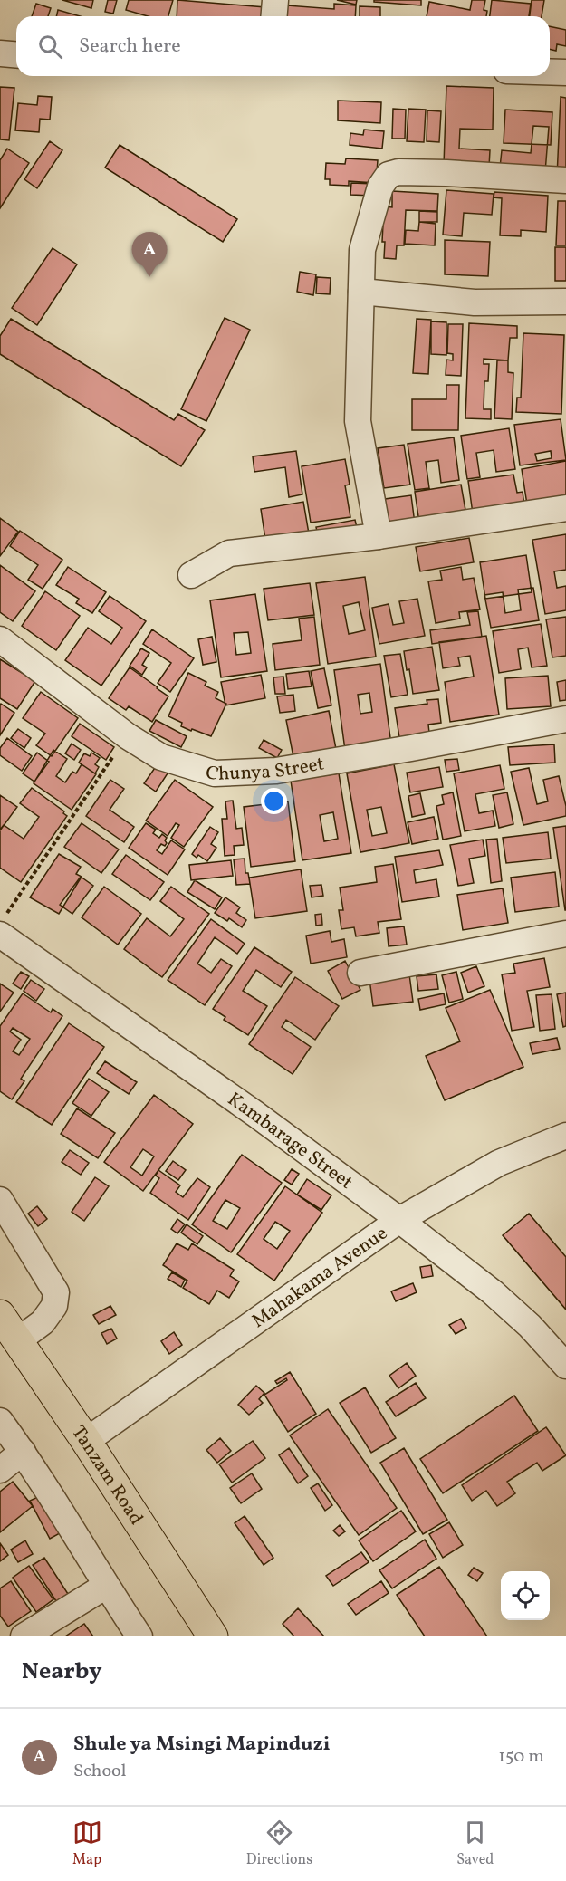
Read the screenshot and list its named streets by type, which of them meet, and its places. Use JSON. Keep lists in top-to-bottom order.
{
  "streets": {
    "highway": ["Tanzam Road"],
    "street": ["Chunya Street", "Kambarage Street", "Mahakama Avenue"]
  },
  "crossings": [
    ["Kambarage Street", "Mahakama Avenue"],
    ["Mahakama Avenue", "Tanzam Road"]
  ],
  "page": {
    "search": "Search here",
    "pins": "A",
    "heading": "Nearby",
    "list": [
      {
        "mark": "A",
        "name": "Shule ya Msingi Mapinduzi",
        "note": "School",
        "value": "150 m"
      }
    ],
    "nav": ["Map", "Directions", "Saved"]
  }
}
